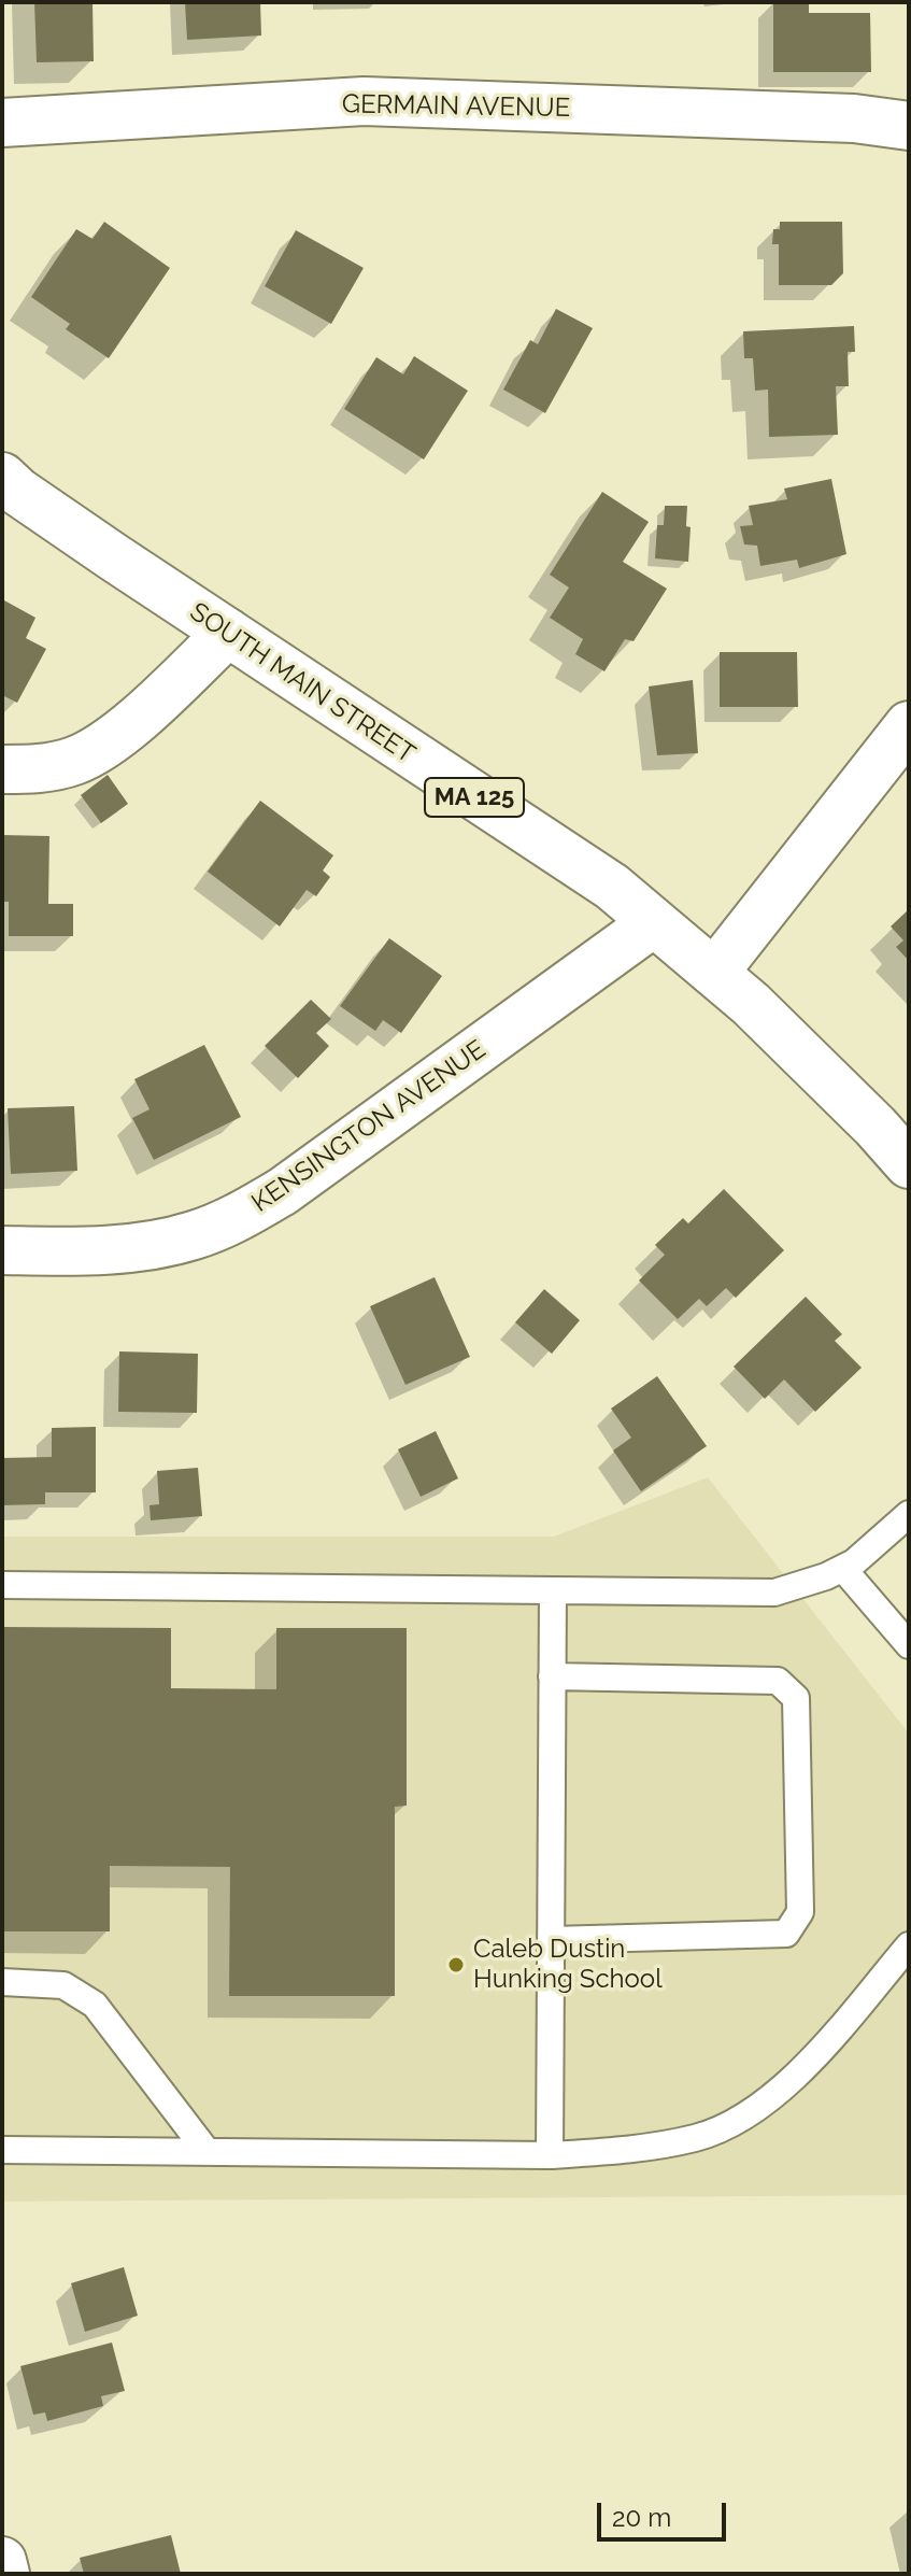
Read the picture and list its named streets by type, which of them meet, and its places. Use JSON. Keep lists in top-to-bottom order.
{
  "streets": {
    "street": [
      "GERMAIN AVENUE",
      "SOUTH MAIN STREET",
      "MA 125",
      "KENSINGTON AVENUE"
    ]
  },
  "crossings": [
    ["SOUTH MAIN STREET", "KENSINGTON AVENUE"]
  ],
  "places": ["Caleb Dustin Hunking School"],
  "scale_bar": "20 m"
}
